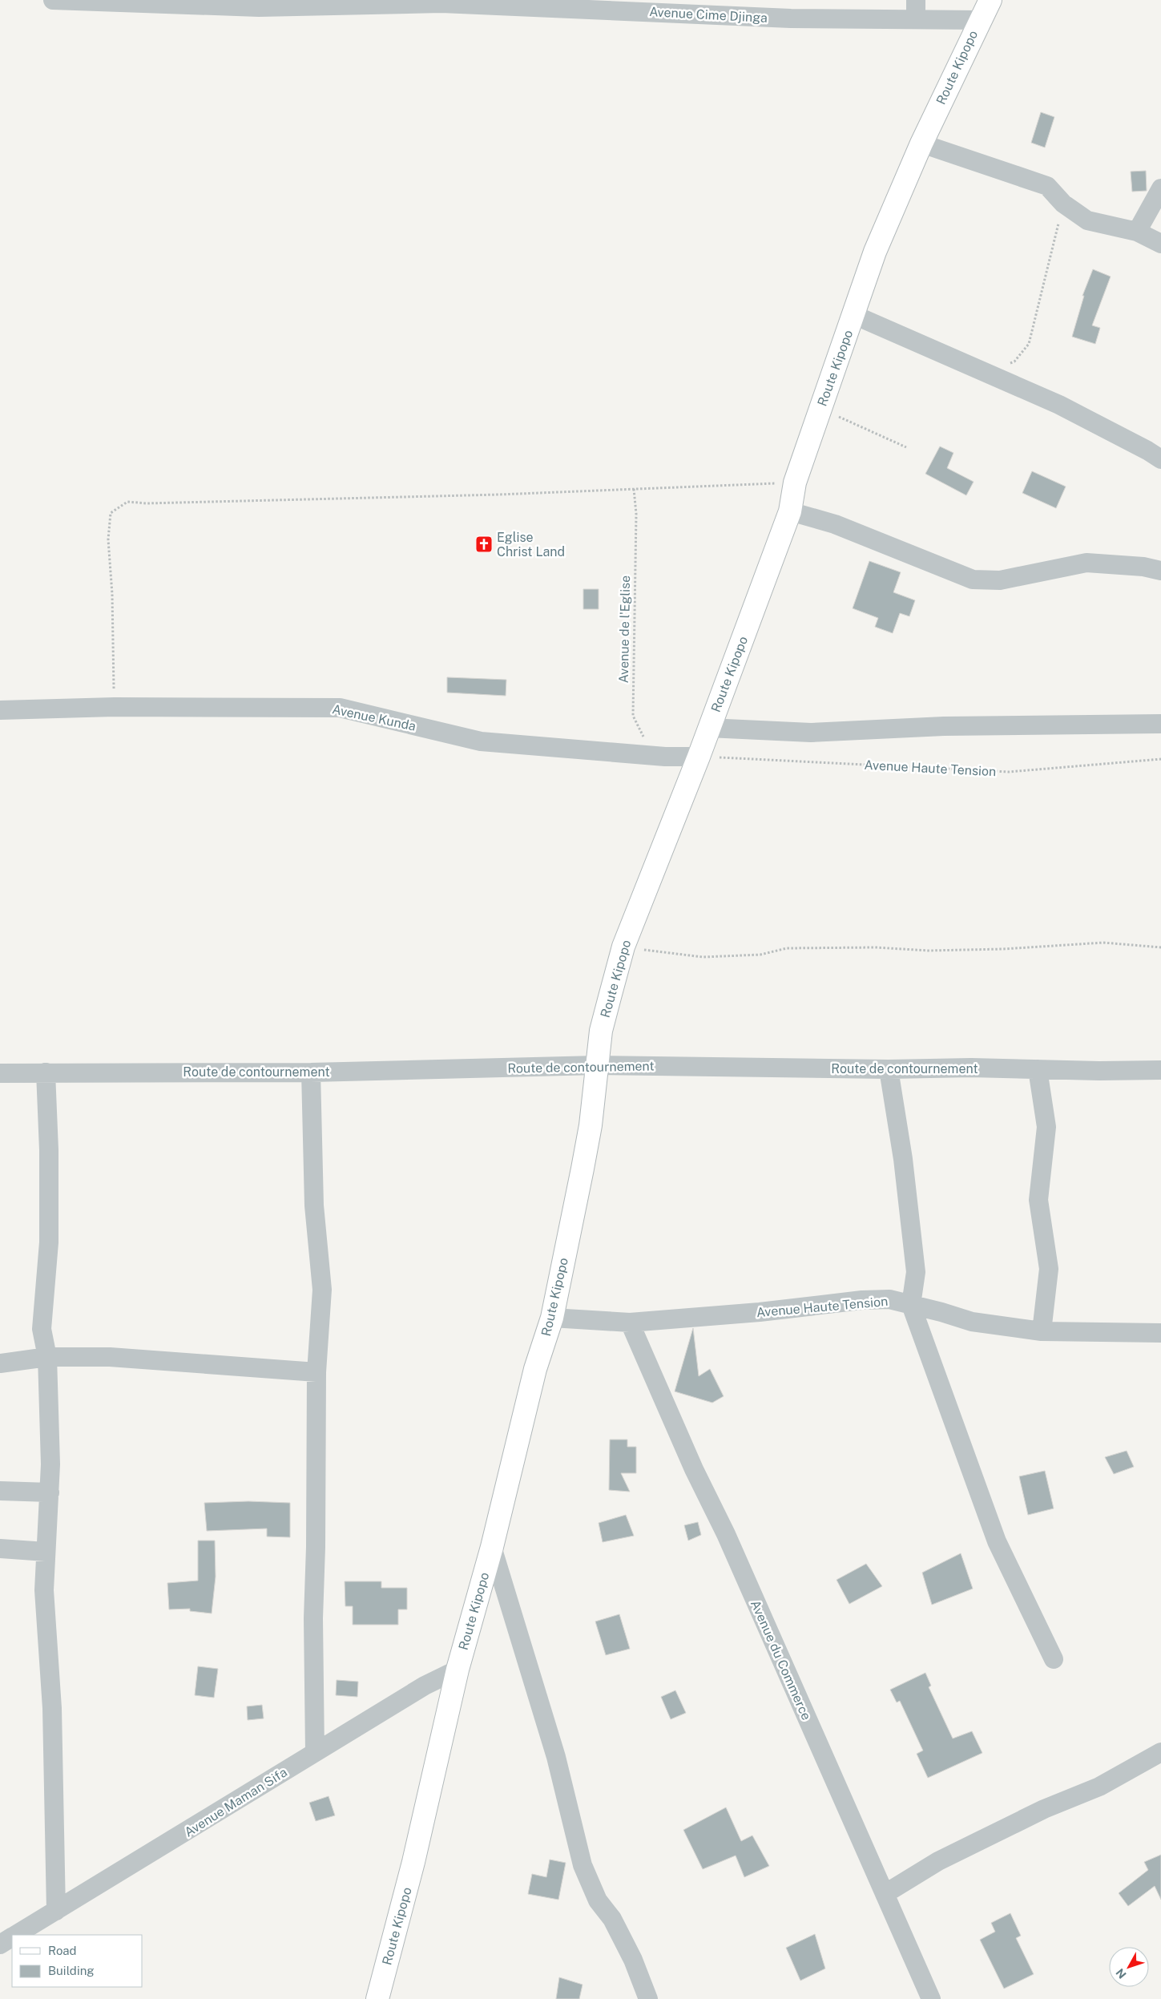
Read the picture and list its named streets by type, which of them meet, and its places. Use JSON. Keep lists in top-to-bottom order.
{
  "streets": {
    "main road": ["Route Kipopo"],
    "street": [
      "Avenue Cime Djinga",
      "Avenue Kunda",
      "Avenue Haute Tension",
      "Route de contournement",
      "Avenue du Commerce",
      "Avenue Maman Sifa"
    ],
    "path": ["Avenue de l'Eglise"]
  },
  "crossings": [
    ["Avenue Cime Djinga", "Route Kipopo"],
    ["Route Kipopo", "Avenue Kunda"],
    ["Route Kipopo", "Avenue Haute Tension"],
    ["Route Kipopo", "Route de contournement"],
    ["Route Kipopo", "Avenue Maman Sifa"],
    ["Avenue de l'Eglise", "Avenue Kunda"],
    ["Avenue Kunda", "Avenue Haute Tension"],
    ["Avenue Haute Tension", "Avenue du Commerce"]
  ],
  "places": {
    "church": ["Eglise Christ Land"]
  },
  "legend": ["Road", "Building"],
  "north": "bottom left"
}
